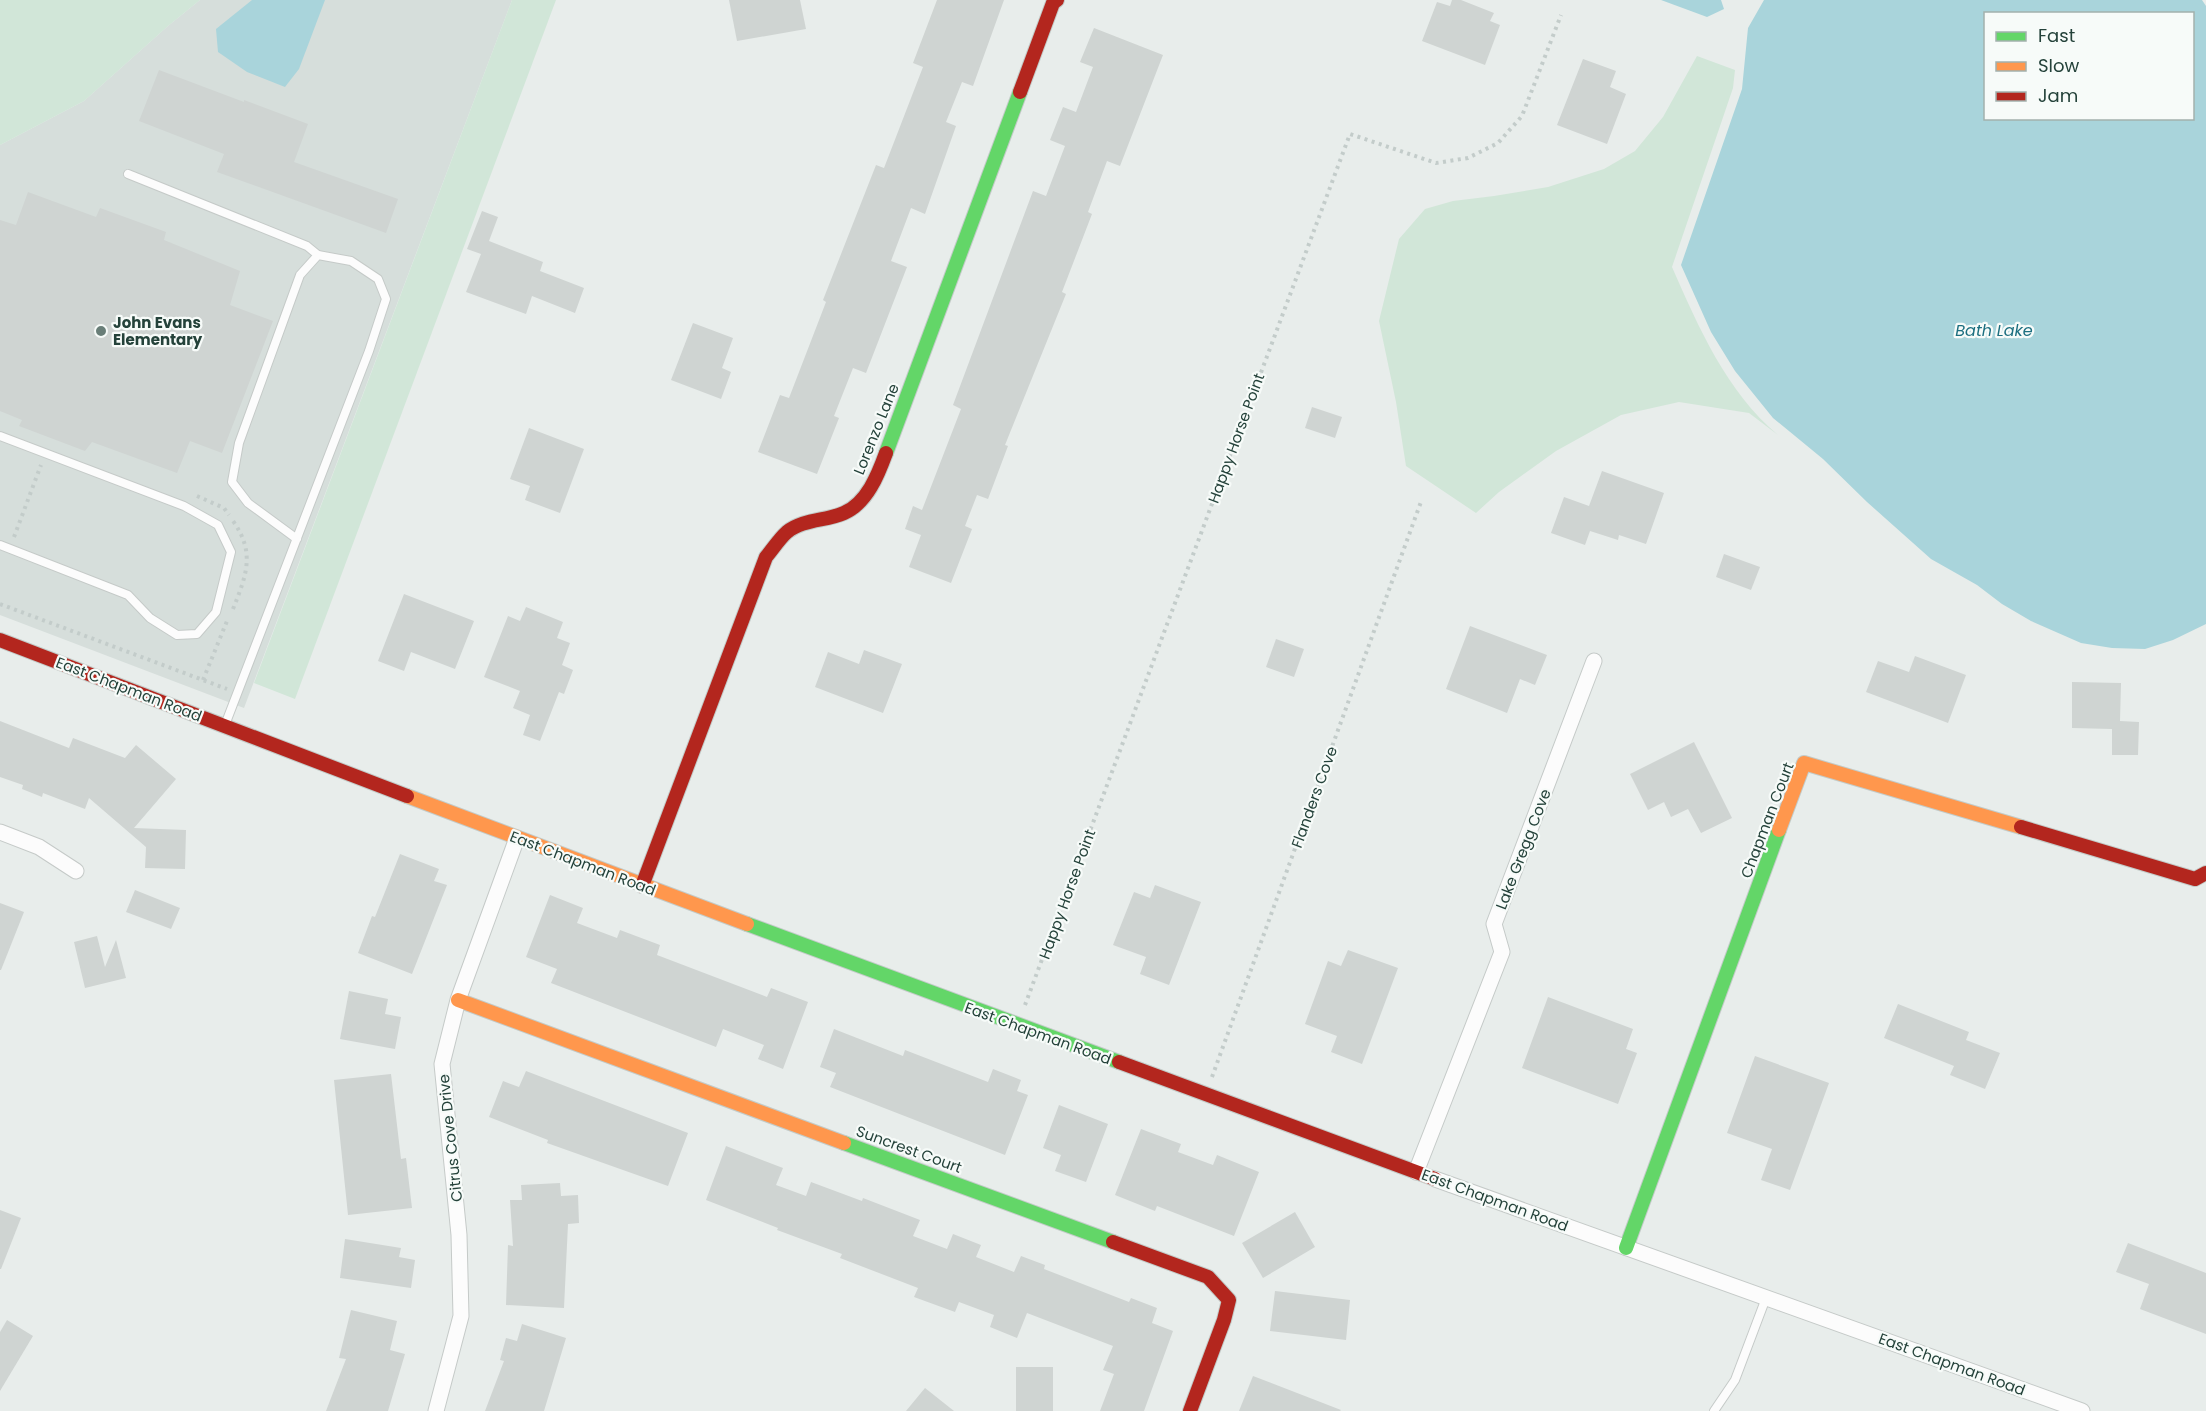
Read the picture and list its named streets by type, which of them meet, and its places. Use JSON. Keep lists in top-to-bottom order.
{
  "streets": {
    "street": [
      "Lorenzo Lane",
      "East Chapman Road",
      "Chapman Court",
      "Lake Gregg Cove",
      "Citrus Cove Drive",
      "Suncrest Court"
    ],
    "path": ["Happy Horse Point", "Flanders Cove"]
  },
  "crossings": [
    ["Lorenzo Lane", "East Chapman Road"],
    ["Happy Horse Point", "East Chapman Road"],
    ["East Chapman Road", "Flanders Cove"],
    ["East Chapman Road", "Chapman Court"],
    ["East Chapman Road", "Lake Gregg Cove"],
    ["East Chapman Road", "Citrus Cove Drive"],
    ["Citrus Cove Drive", "Suncrest Court"]
  ],
  "water": ["Bath Lake"],
  "places": ["John Evans Elementary"],
  "legend": ["Fast", "Slow", "Jam"]
}
